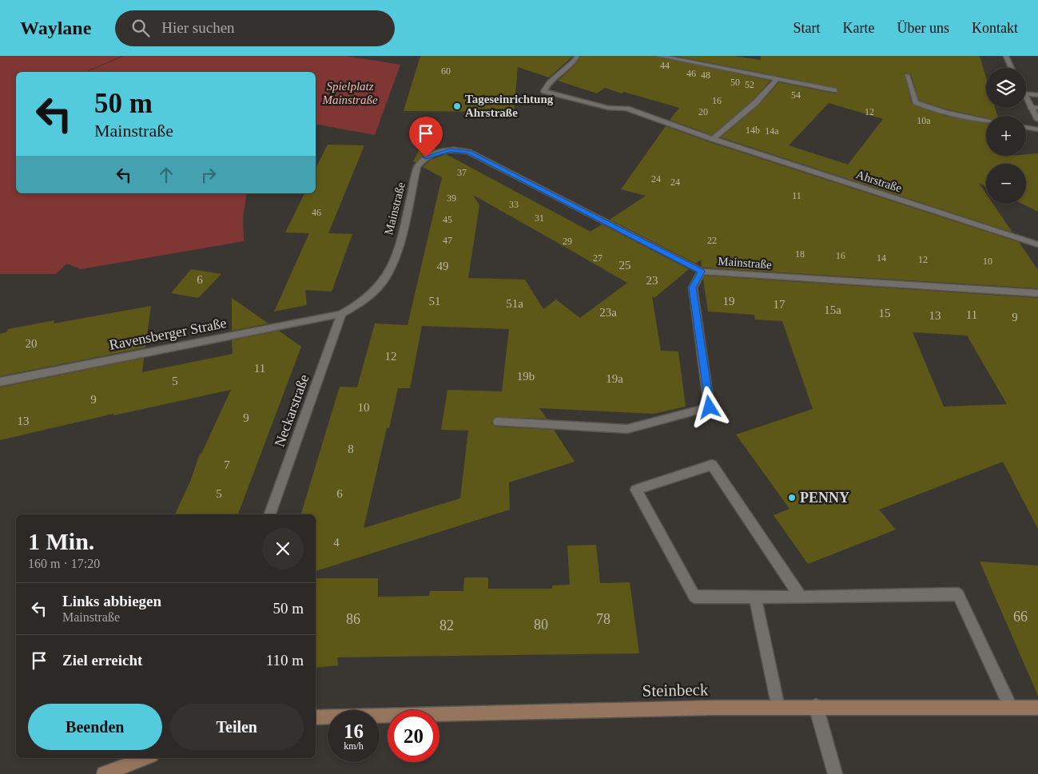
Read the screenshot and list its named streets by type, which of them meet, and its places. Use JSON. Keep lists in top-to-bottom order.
{
  "streets": {
    "main road": ["Steinbeck"],
    "street": [
      "Ahrstraße",
      "Mainstraße",
      "Ravensberger Straße",
      "Neckarstraße"
    ]
  },
  "crossings": [
    ["Mainstraße", "Ravensberger Straße"],
    ["Mainstraße", "Neckarstraße"],
    ["Ravensberger Straße", "Neckarstraße"]
  ],
  "parks": ["Spielplatz Mainstraße"],
  "places": ["Tageseinrichtung Ahrstraße", "PENNY"],
  "house_numbers": [
    "44",
    "60",
    "46",
    "48",
    "50",
    "52",
    "54",
    "16",
    "20",
    "12",
    "10a",
    "14b",
    "14a",
    "37",
    "24",
    "24",
    "11",
    "39",
    "33",
    "46",
    "31",
    "45",
    "47",
    "22",
    "29",
    "18",
    "16",
    "27",
    "14",
    "12",
    "10",
    "25",
    "49",
    "6",
    "23",
    "51",
    "19",
    "51a",
    "17",
    "15a",
    "23a",
    "15",
    "11",
    "13",
    "9",
    "20",
    "12",
    "11",
    "19b",
    "19a",
    "5",
    "9",
    "10",
    "9",
    "13",
    "8",
    "7",
    "5",
    "6",
    "4",
    "66",
    "86",
    "78",
    "80",
    "82"
  ],
  "page": {
    "header": "Waylane",
    "search": "Hier suchen",
    "nav": [
      "Start",
      "Karte",
      "Über uns",
      "Kontakt"
    ],
    "map_buttons": ["+", "−"],
    "turn": ["50 m", "Mainstraße"],
    "heading": ["1 Min.", "160 m · 17:20"],
    "list": [
      {
        "name": "Links abbiegen",
        "note": "Mainstraße",
        "value": "50 m"
      },
      {
        "name": "Ziel erreicht",
        "value": "110 m"
      }
    ],
    "buttons": ["Beenden", "Teilen"],
    "speed": "16 km/h",
    "limit": "20"
  }
}
